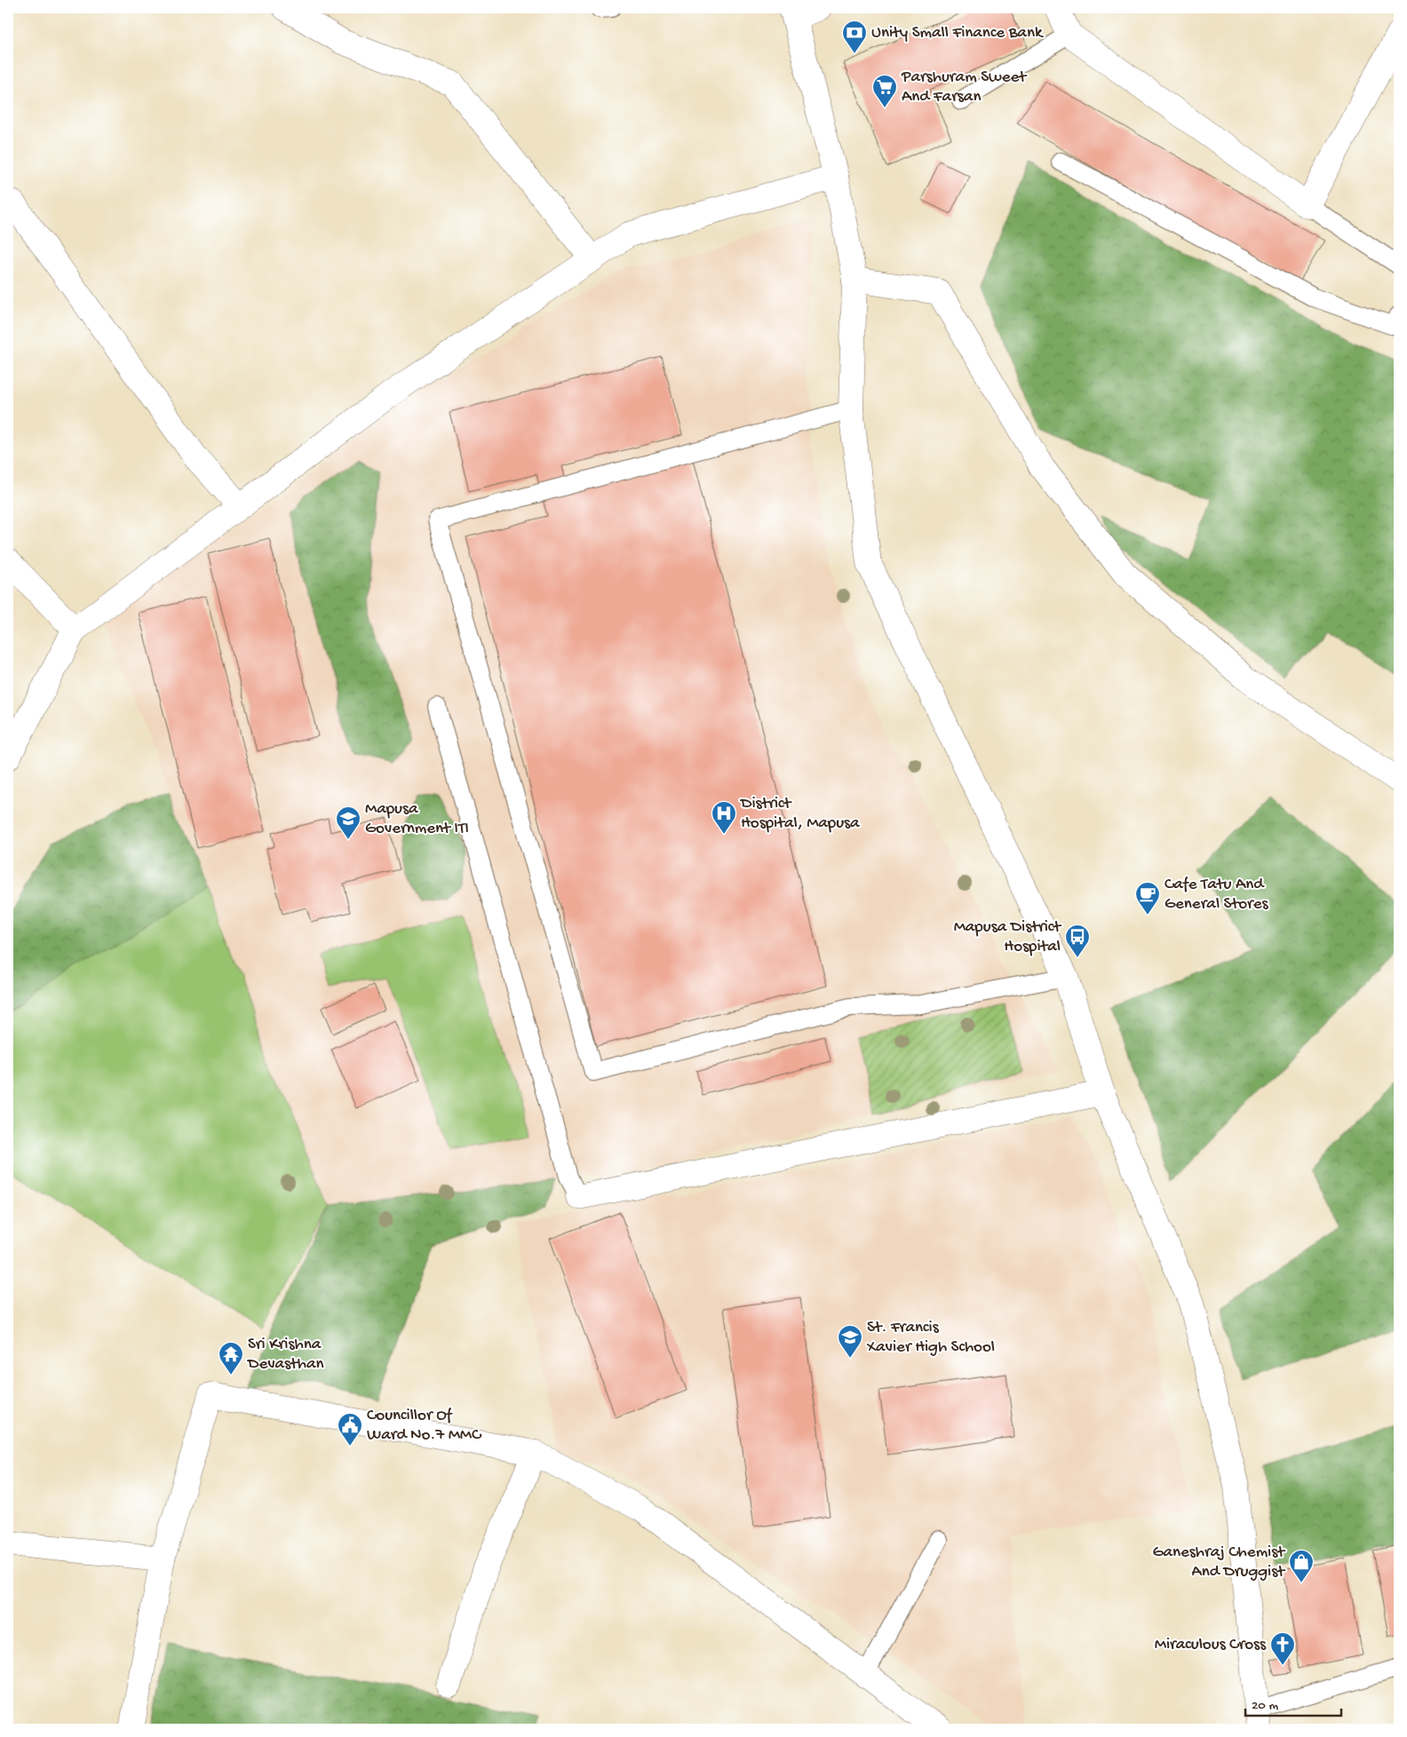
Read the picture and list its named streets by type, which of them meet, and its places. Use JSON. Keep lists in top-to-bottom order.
{
  "places": {
    "bank": ["Unity Small Finance Bank"],
    "supermarket": ["Parshuram Sweet And Farsan"],
    "hospital": ["District Hospital, Mapusa"],
    "school or university": ["Mapusa Government ITI", "St. Francis Xavier High School"],
    "cafe": ["Cafe Tatu And General Stores"],
    "bus stop": ["Mapusa District Hospital"],
    "temple": ["Sri Krishna Devasthan"],
    "public building": ["Councillor Of Ward No.7 MMC"],
    "shop": ["Ganeshraj Chemist And Druggist"],
    "church": ["Miraculous Cross"]
  },
  "scale_bar": "20 m"
}
